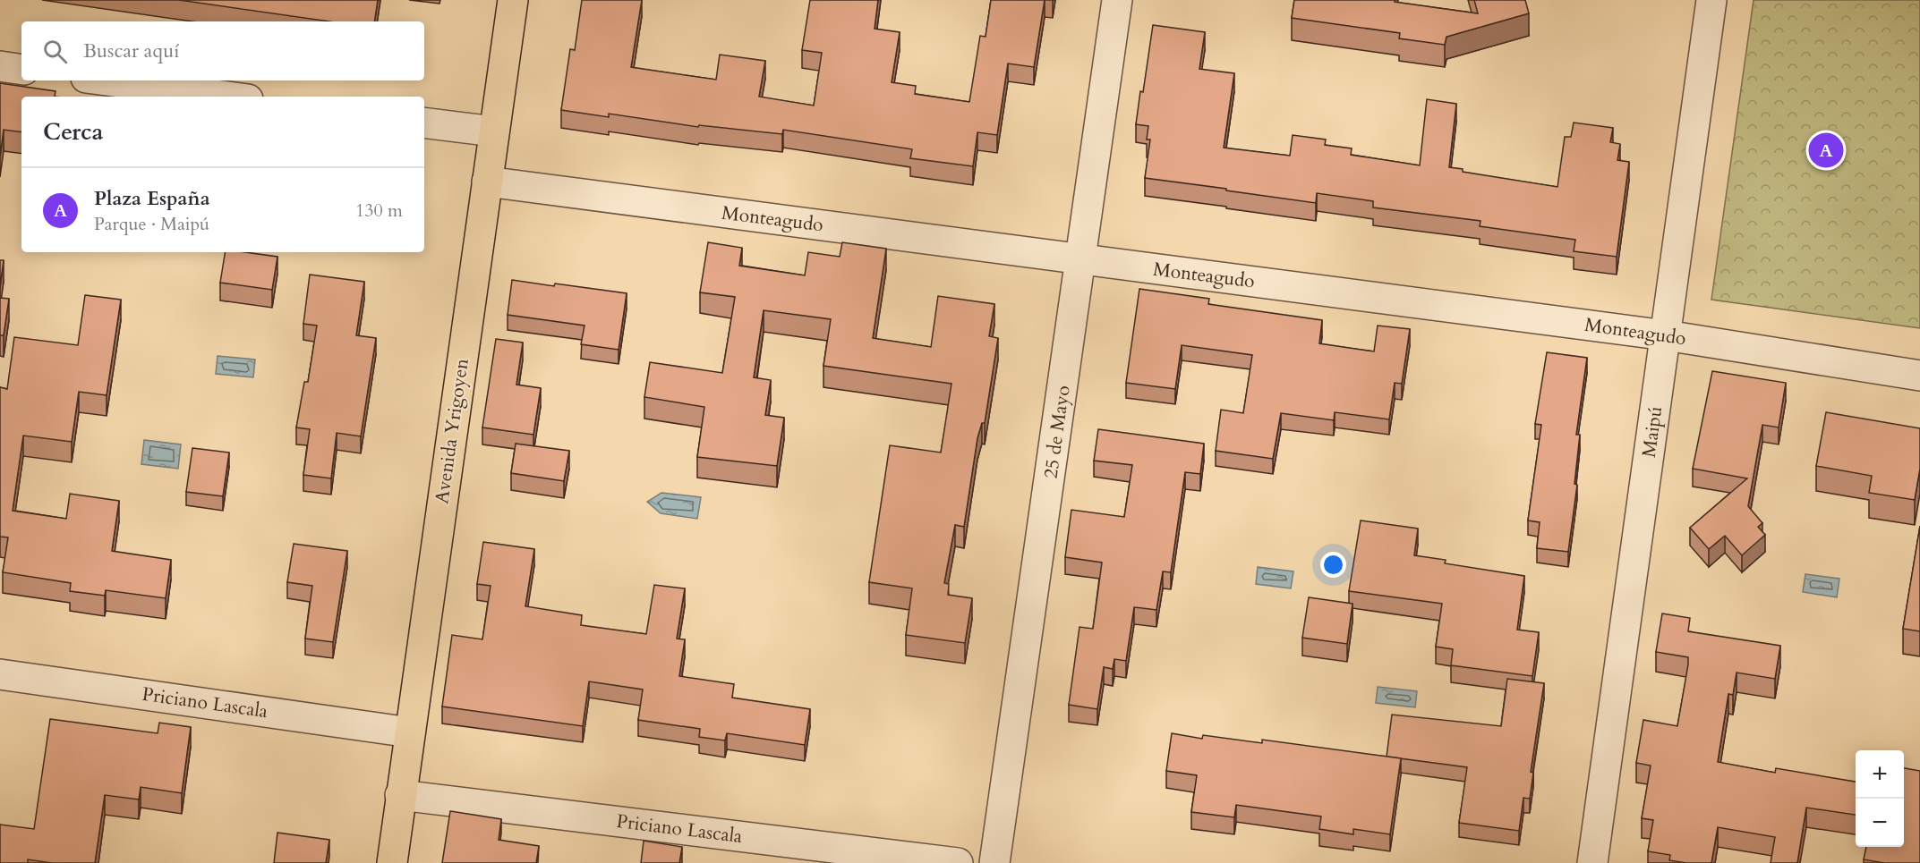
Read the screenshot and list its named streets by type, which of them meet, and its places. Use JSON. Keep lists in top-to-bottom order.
{
  "streets": {
    "main road": ["Avenida Yrigoyen"],
    "street": [
      "Monteagudo",
      "25 de Mayo",
      "Maipú",
      "Priciano Lascala"
    ]
  },
  "crossings": [
    ["Monteagudo", "Avenida Yrigoyen"],
    ["Monteagudo", "25 de Mayo"],
    ["Monteagudo", "Maipú"],
    ["Avenida Yrigoyen", "Priciano Lascala"]
  ],
  "page": {
    "search": "Buscar aquí",
    "heading": "Cerca",
    "pins": "A",
    "list": [
      {
        "mark": "A",
        "name": "Plaza España",
        "note": "Parque · Maipú",
        "value": "130 m"
      }
    ],
    "map_buttons": ["+", "−"]
  }
}
